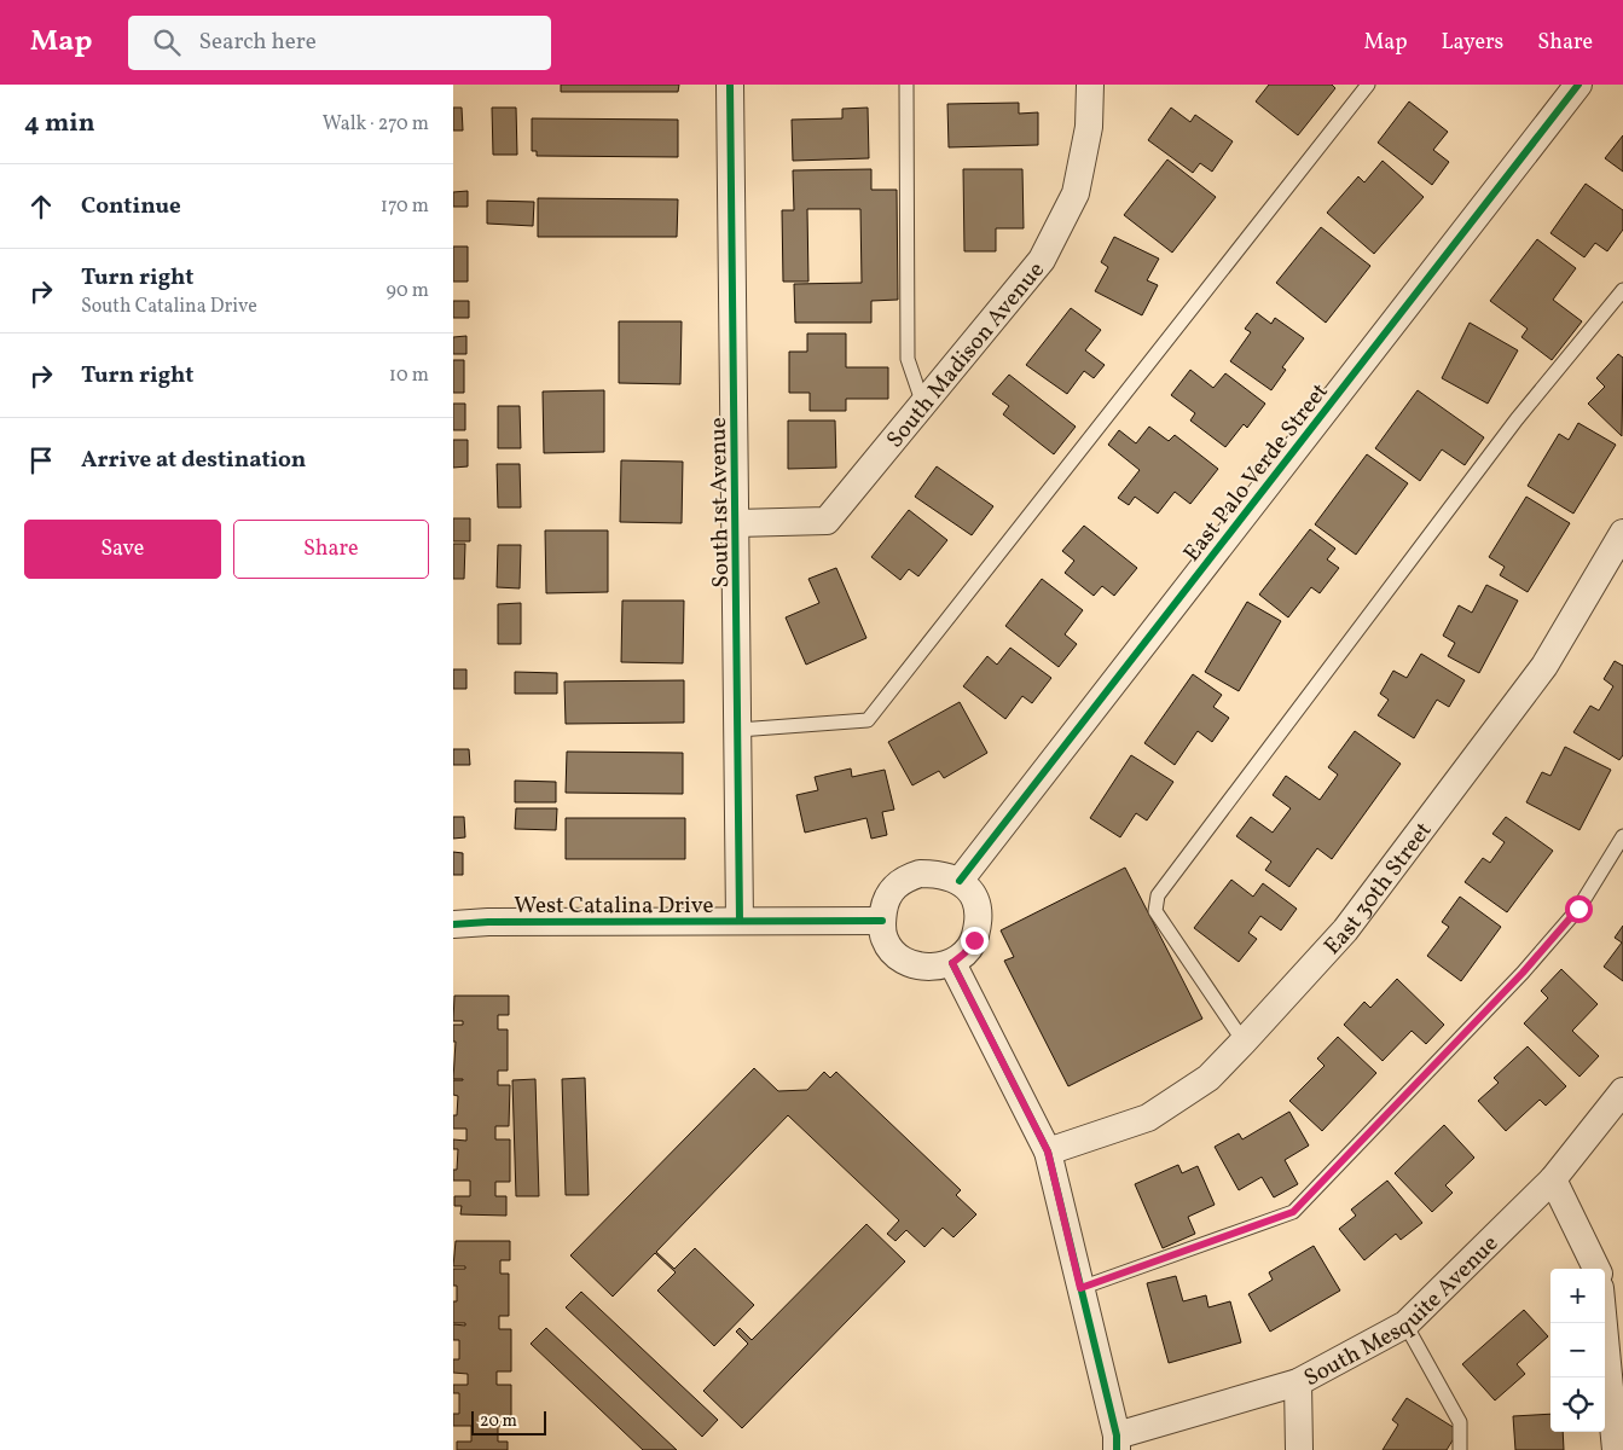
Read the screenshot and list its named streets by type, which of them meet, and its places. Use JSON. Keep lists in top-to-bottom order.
{
  "streets": {
    "street": [
      "South Madison Avenue",
      "East Palo Verde Street",
      "South 1st Avenue",
      "East 30th Street",
      "West Catalina Drive",
      "South Mesquite Avenue"
    ]
  },
  "crossings": [
    ["South Madison Avenue", "South 1st Avenue"],
    ["East Palo Verde Street", "West Catalina Drive"],
    ["South 1st Avenue", "West Catalina Drive"]
  ],
  "scale_bar": "20 m",
  "page": {
    "header": "Map",
    "search": "Search here",
    "nav": ["Map", "Layers", "Share"],
    "heading": ["4 min", "Walk · 270 m"],
    "list": [
      ["Continue", "170 m"],
      ["Turn right", "South Catalina Drive", "90 m"],
      ["Turn right", "10 m"],
      "Arrive at destination"
    ],
    "buttons": ["Save", "Share"],
    "map_buttons": ["+", "−"],
    "scale": "20 m"
  }
}
